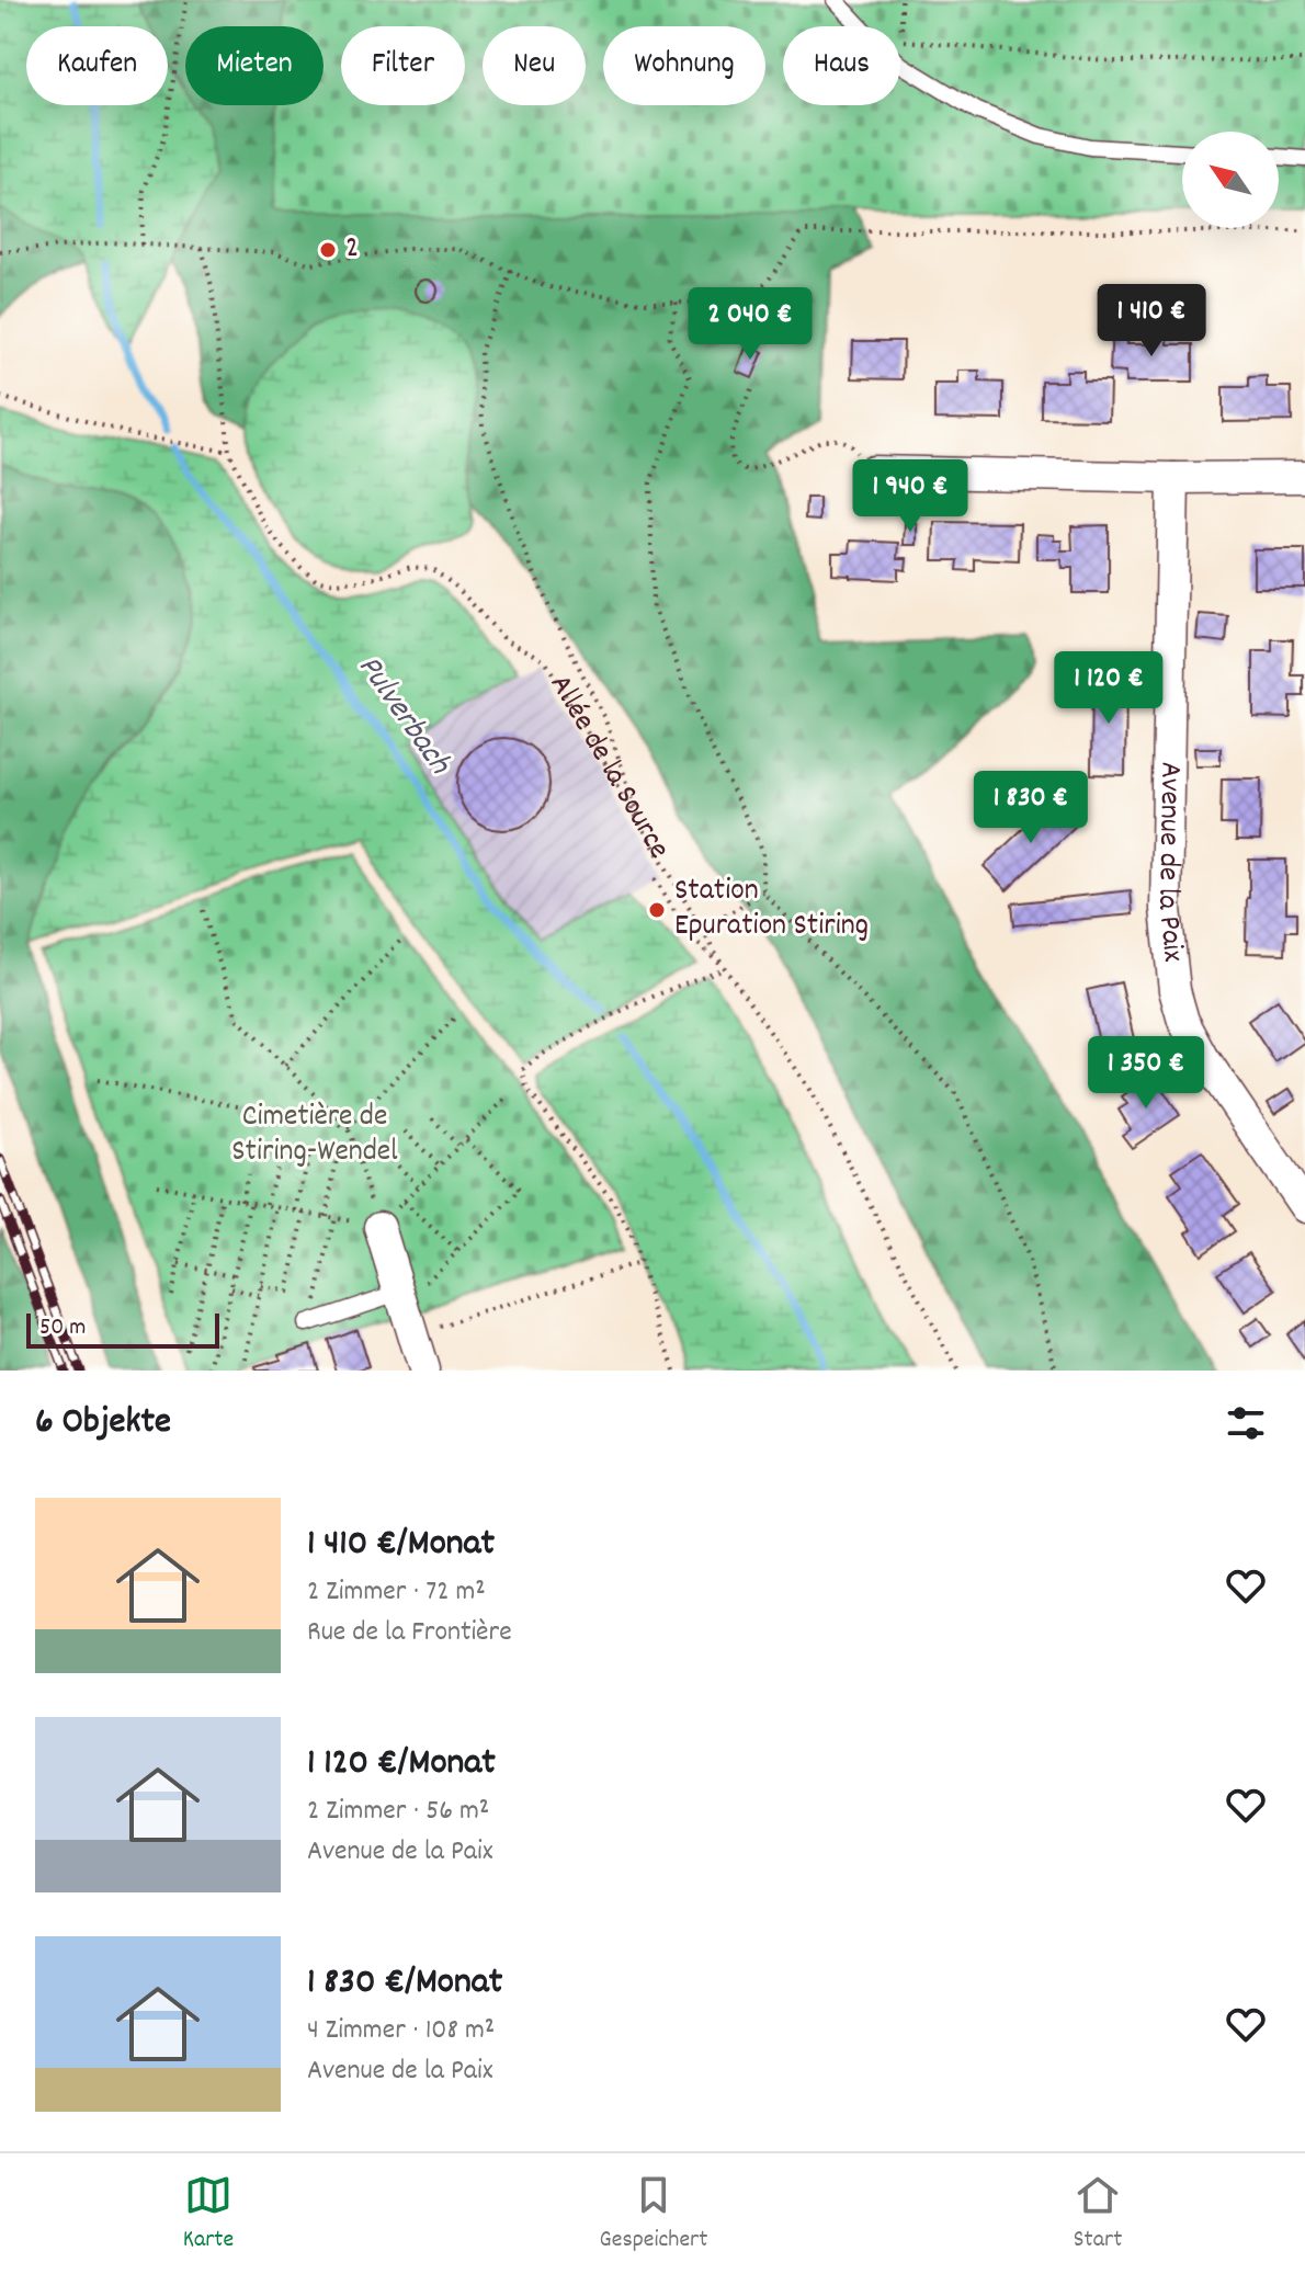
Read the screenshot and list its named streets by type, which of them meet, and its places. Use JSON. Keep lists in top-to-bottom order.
{
  "streets": {
    "street": ["Avenue de la Paix"],
    "path": ["Allée de la Source"]
  },
  "water": ["Pulverbach"],
  "parks": ["Cimetière de Stiring-Wendel"],
  "places": ["2", "Station Epuration Stiring"],
  "scale_bar": "50 m",
  "north": "top left",
  "page": {
    "chip": [
      "Kaufen",
      "Mieten",
      "Filter",
      "Neu",
      "Wohnung",
      "Haus"
    ],
    "price": [
      "1 410 €",
      "2 040 €",
      "1 940 €",
      "1 120 €",
      "1 830 €",
      "1 350 €"
    ],
    "scale": "50 m",
    "heading": "6 Objekte",
    "list": [
      {
        "name": "1 410 €/Monat",
        "note": "2 Zimmer · 72 m² · Rue de la Frontière"
      },
      {
        "name": "1 120 €/Monat",
        "note": "2 Zimmer · 56 m² · Avenue de la Paix"
      },
      {
        "name": "1 830 €/Monat",
        "note": "4 Zimmer · 108 m² · Avenue de la Paix"
      }
    ],
    "tabs": ["Karte", "Gespeichert", "Start"]
  }
}
